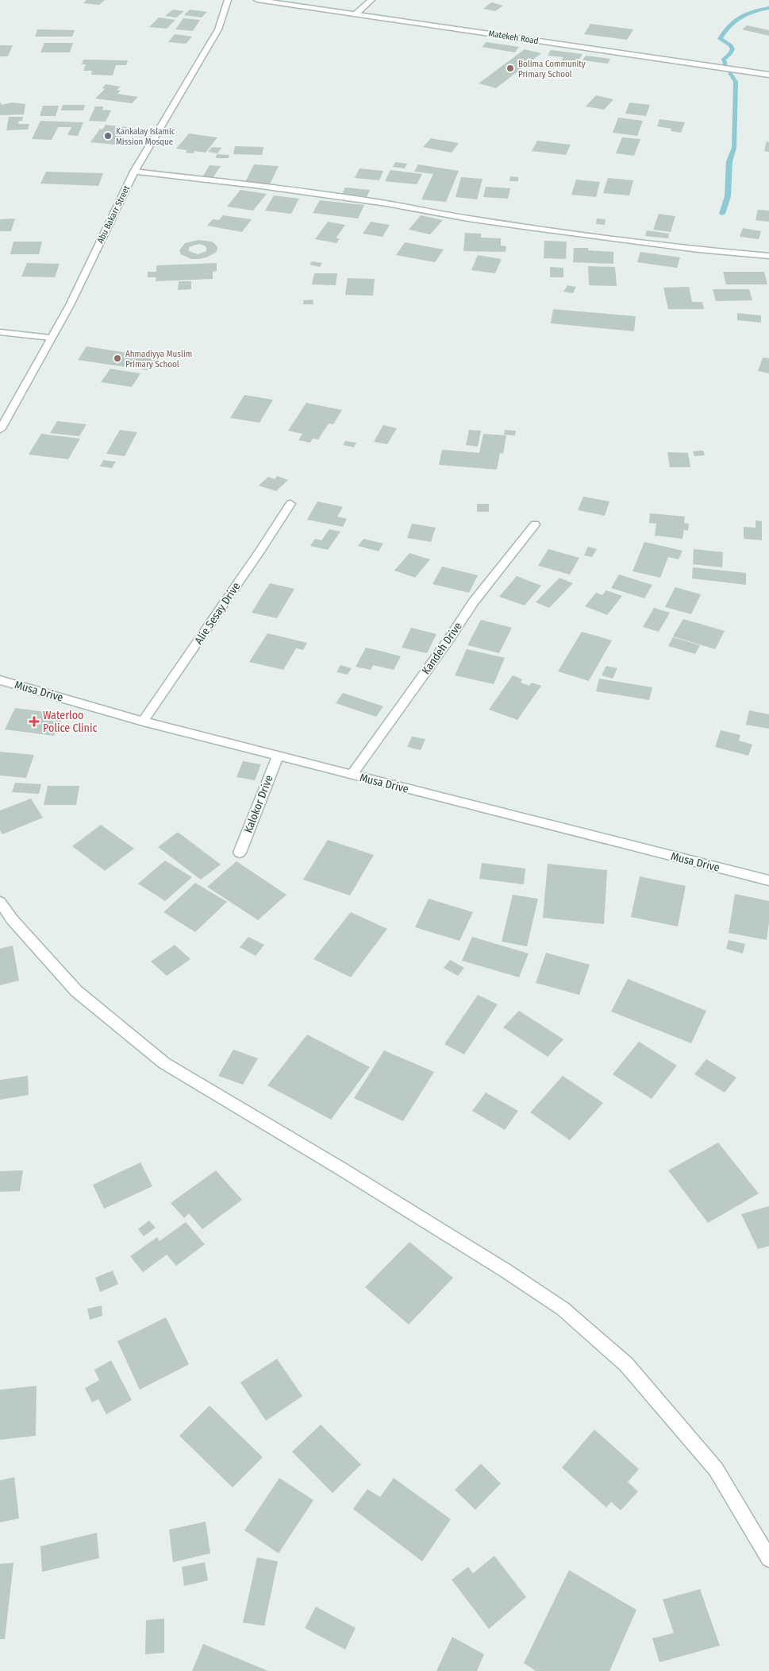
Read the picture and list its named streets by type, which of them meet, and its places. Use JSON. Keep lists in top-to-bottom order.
{
  "streets": {
    "street": [
      "Matekeh Road",
      "Abu Bakarr Street",
      "Alie Sesay Drive",
      "Kandeh Drive",
      "Musa Drive",
      "Kalokor Drive"
    ]
  },
  "crossings": [
    ["Alie Sesay Drive", "Musa Drive"],
    ["Kandeh Drive", "Musa Drive"],
    ["Musa Drive", "Kalokor Drive"]
  ],
  "places": {
    "other": ["Bolima Community Primary School", "Kankalay Islamic Mission Mosque", "Ahmadiyya Muslim Primary School"],
    "health": ["Waterloo Police Clinic"]
  }
}
